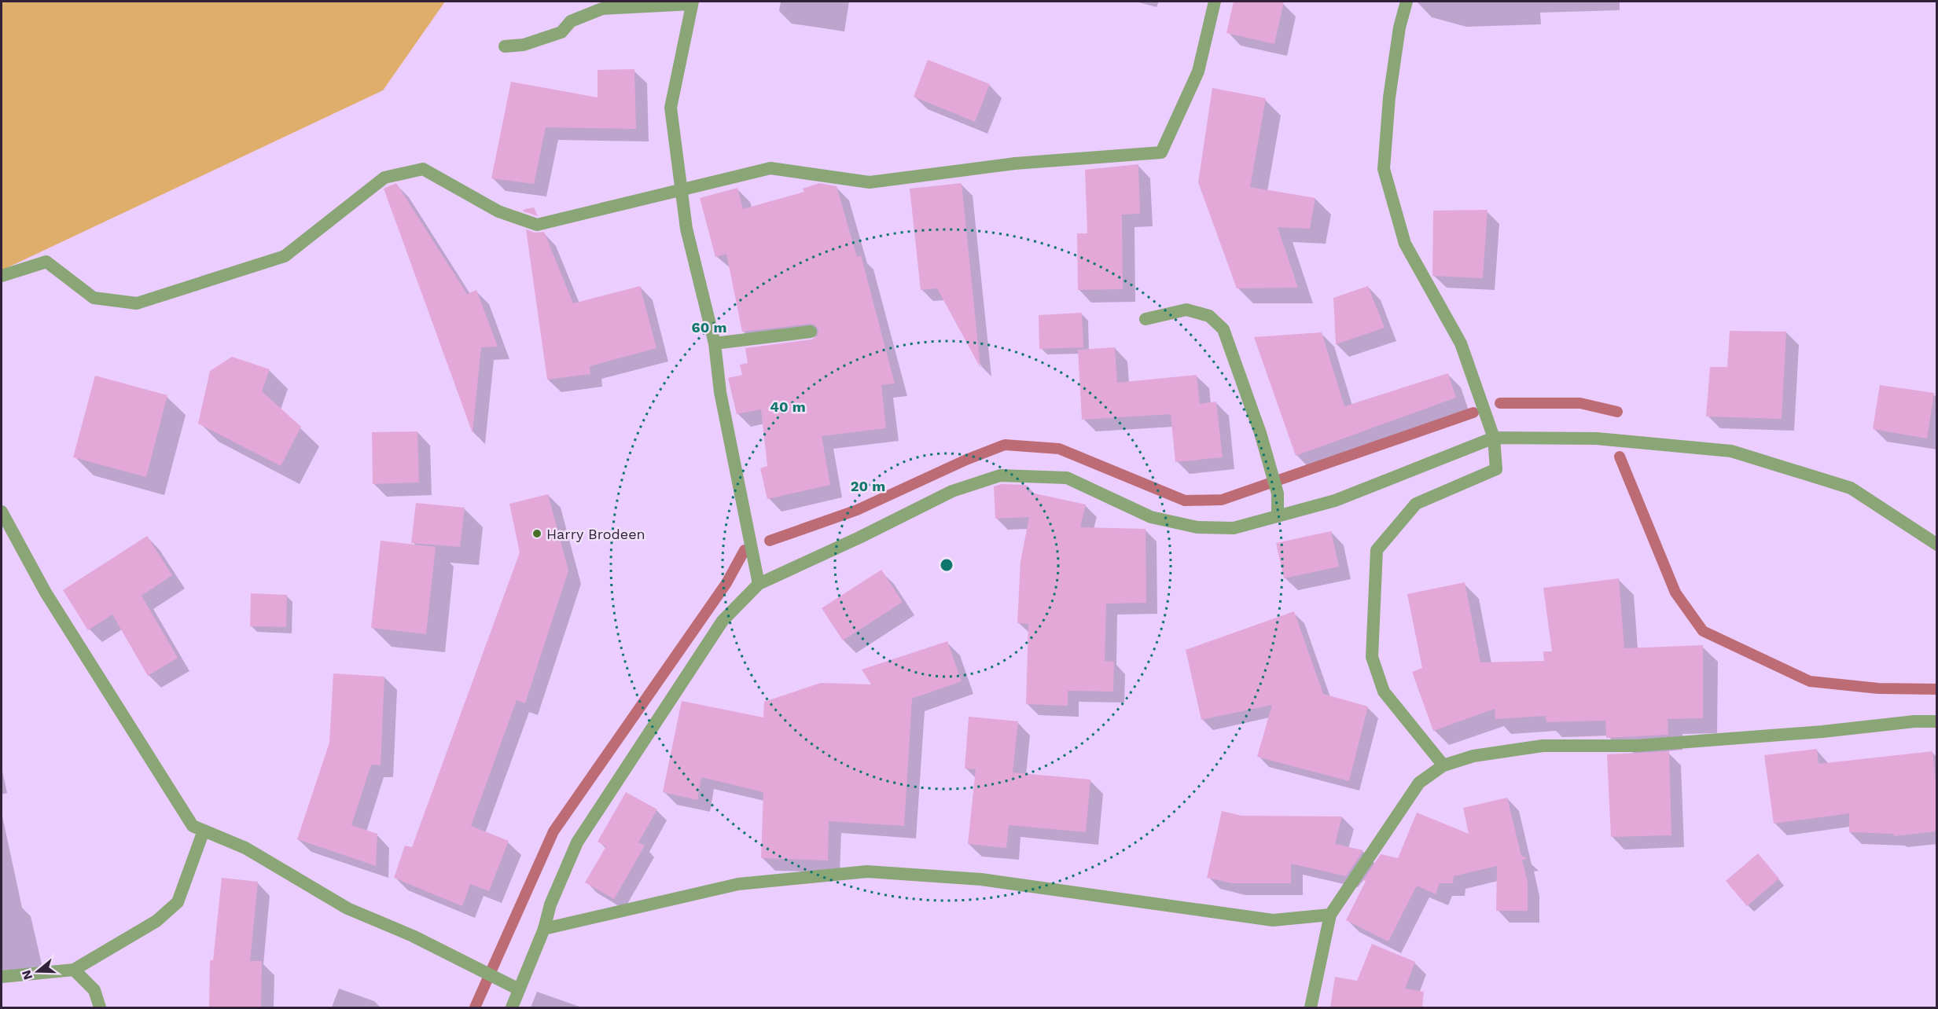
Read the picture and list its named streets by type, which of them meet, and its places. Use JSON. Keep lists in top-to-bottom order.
{
  "places": ["Harry Brodeen"],
  "north": "left",
  "rings": ["60 m", "40 m", "20 m"]
}
